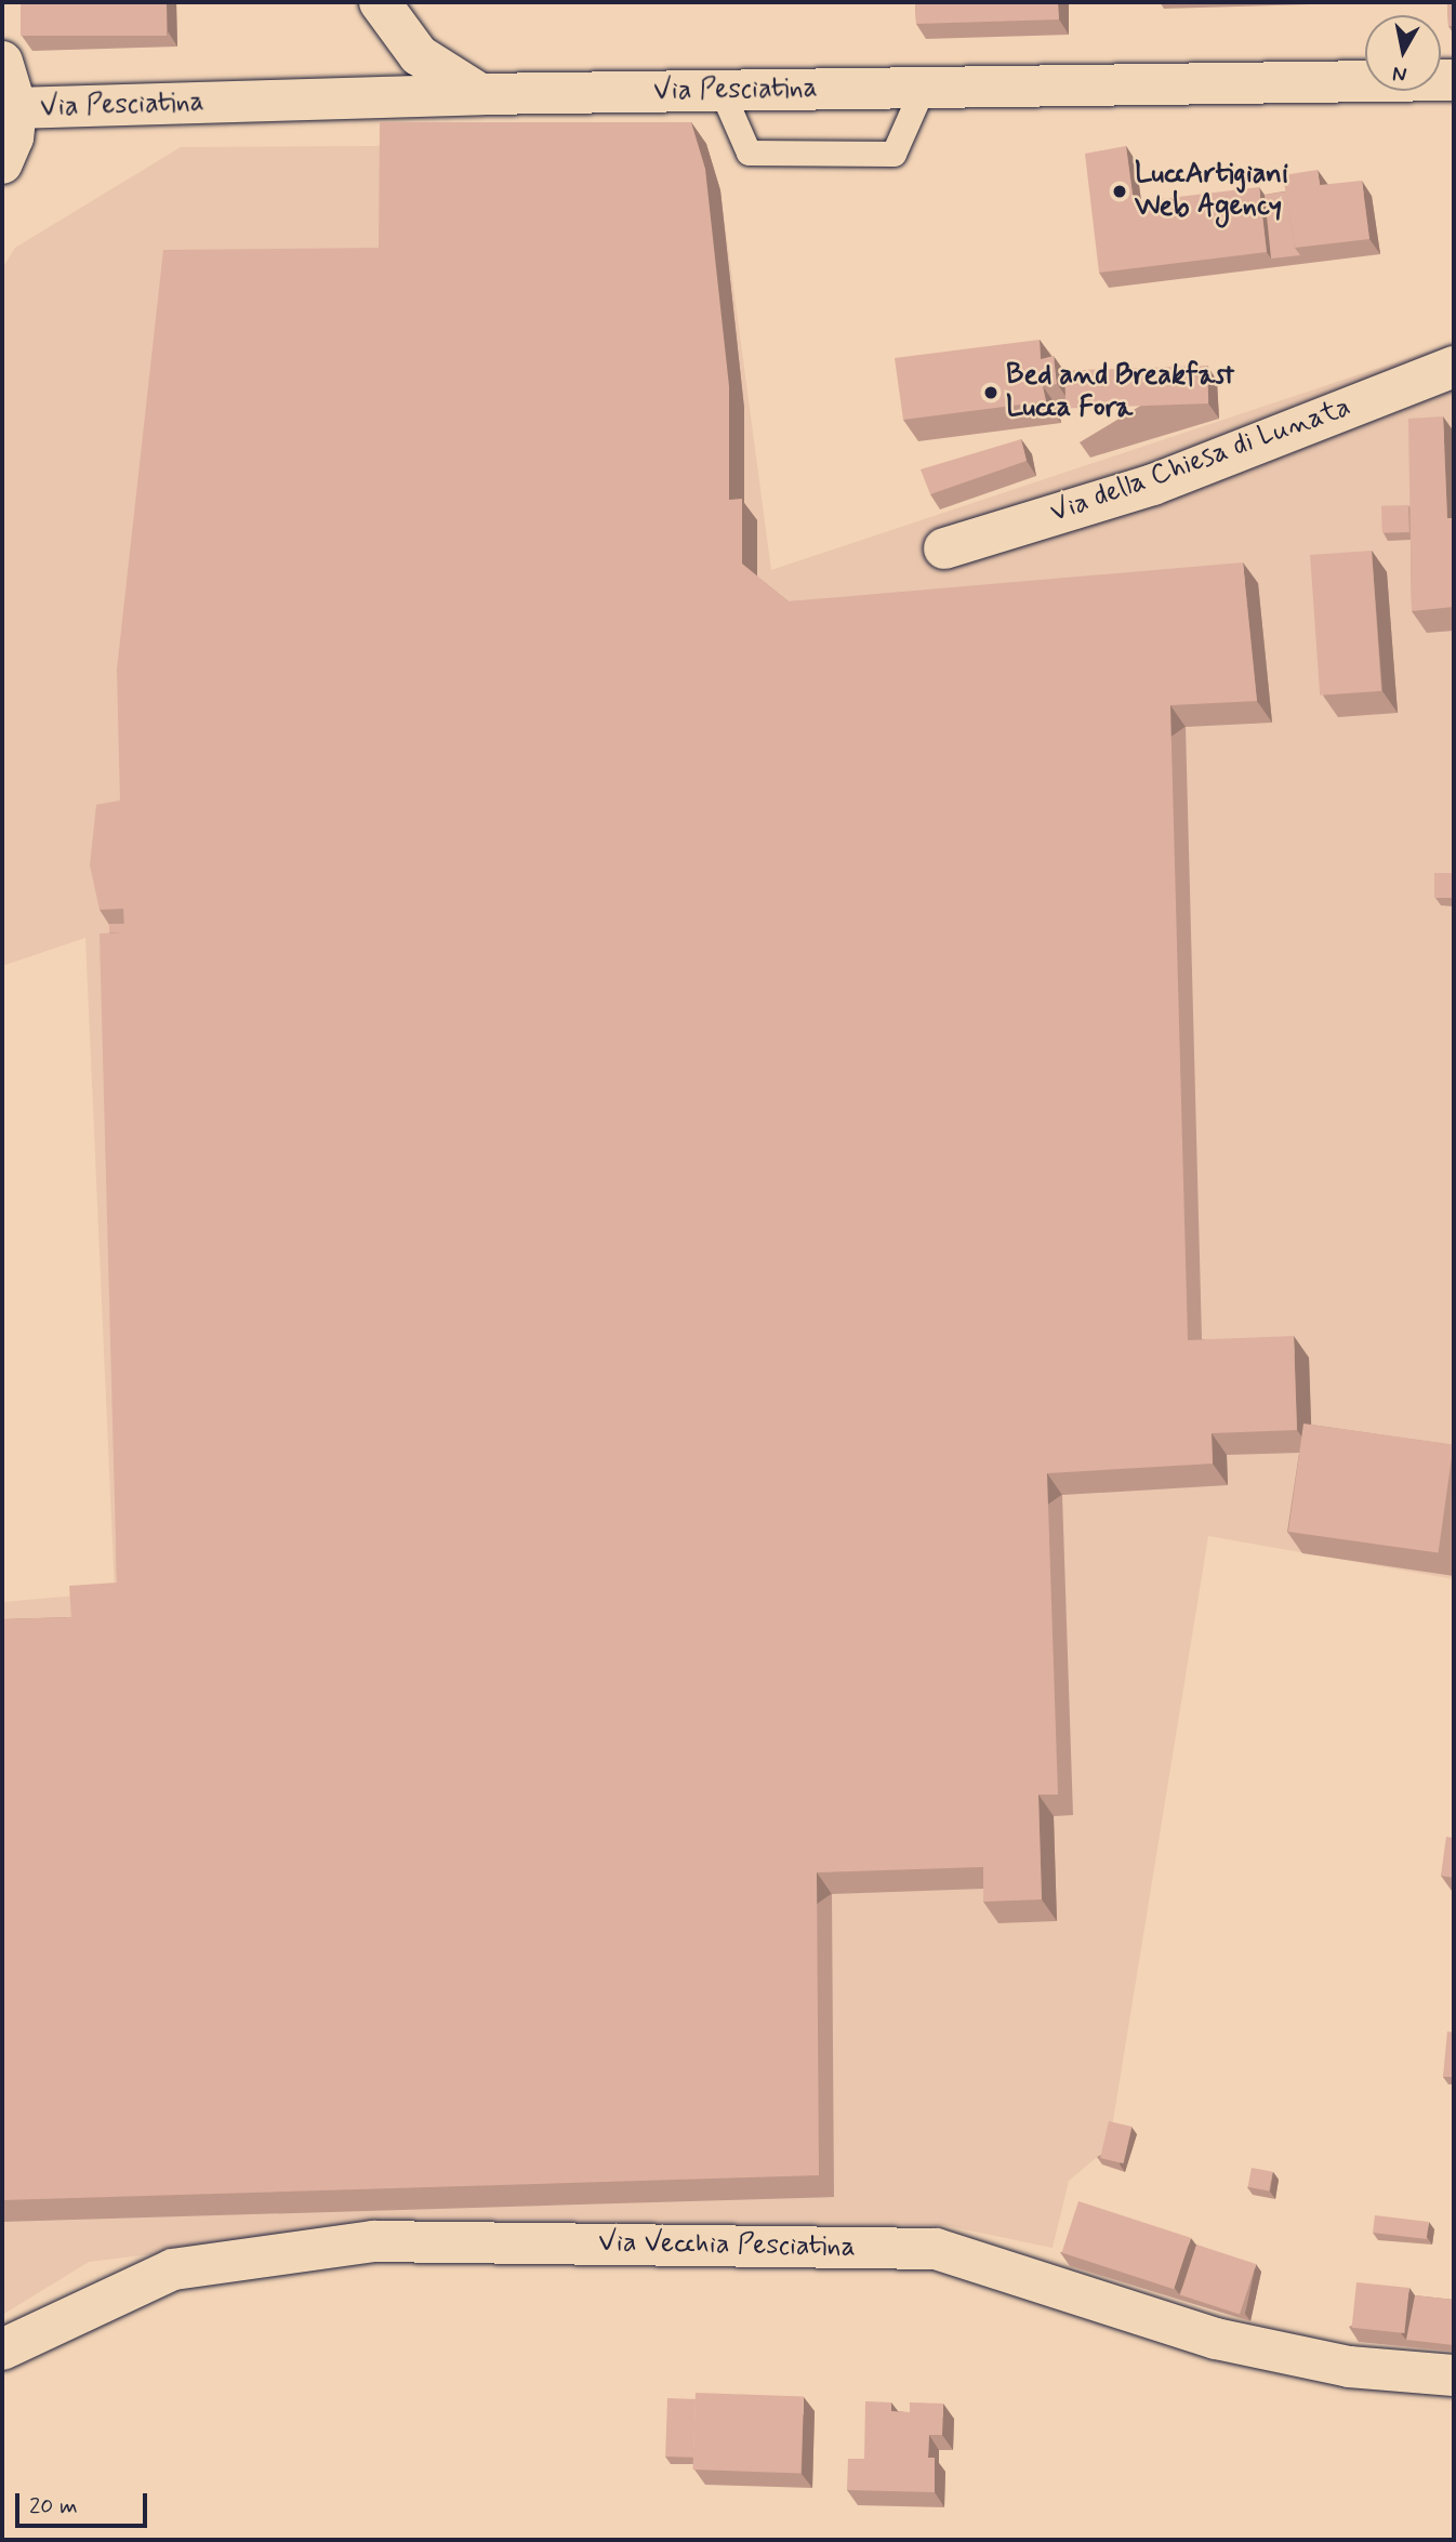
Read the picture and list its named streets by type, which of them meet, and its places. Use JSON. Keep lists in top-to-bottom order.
{
  "streets": {
    "street": ["Via Pesciatina", "Via della Chiesa di Lunata", "Via Vecchia Pesciatina"]
  },
  "places": ["LuccArtigiani Web Agency", "Bed and Breakfast Lucca Fora"],
  "scale_bar": "20 m",
  "north": "bottom"
}
